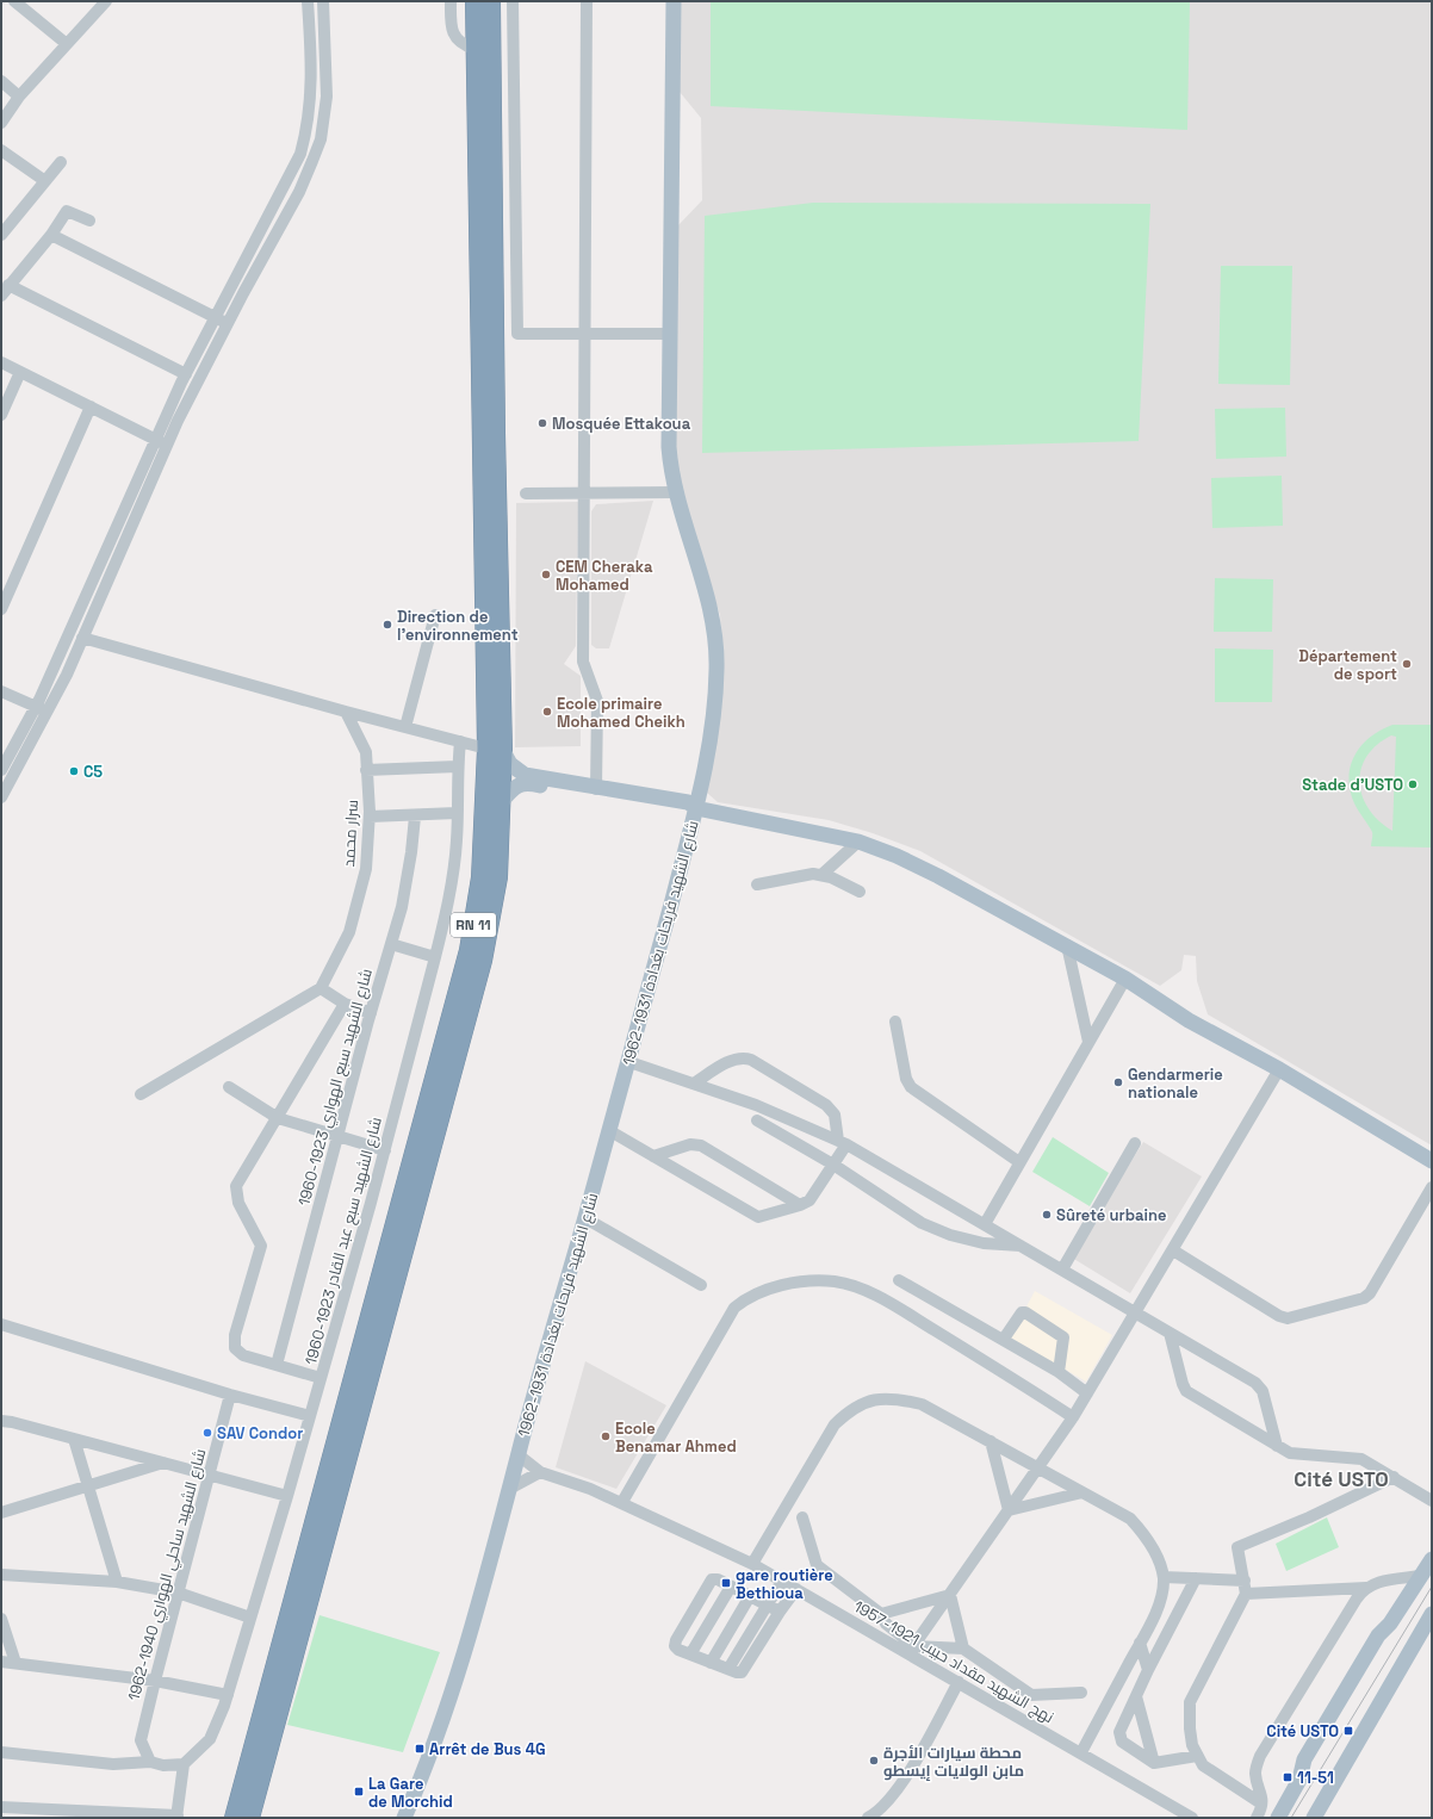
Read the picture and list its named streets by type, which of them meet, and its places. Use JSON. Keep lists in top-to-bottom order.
{
  "streets": {
    "highway": ["RN 11"],
    "main road": ["شارع الشهيد فريحات بغدادة 1931-1962"],
    "street": [
      "سرار محمد",
      "شارع الشهيد سبع الهواري 1923-1960",
      "شارع الشهيد سبع عبد القادر 1923-1960",
      "شارع الشهيد ساحلي الهواري 1940-1962",
      "نهج الشهيد مقداد حبيب 1921-1957"
    ]
  },
  "districts": ["Cité USTO"],
  "places": {
    "other": [
      "Mosquée Ettakoua",
      "CEM Cheraka Mohamed",
      "Direction de l'environnement",
      "Département de sport",
      "Ecole primaire Mohamed Cheikh",
      "C5",
      "Stade d'USTO",
      "Gendarmerie nationale",
      "Sûreté urbaine",
      "SAV Condor",
      "Ecole Benamar Ahmed",
      "محطة سيارات الأجرة مابن الولايات إيسطو"
    ],
    "transit": [
      "gare routière Bethioua",
      "Cité USTO",
      "Arrêt de Bus 4G",
      "11-51",
      "La Gare de Morchid"
    ]
  }
}
